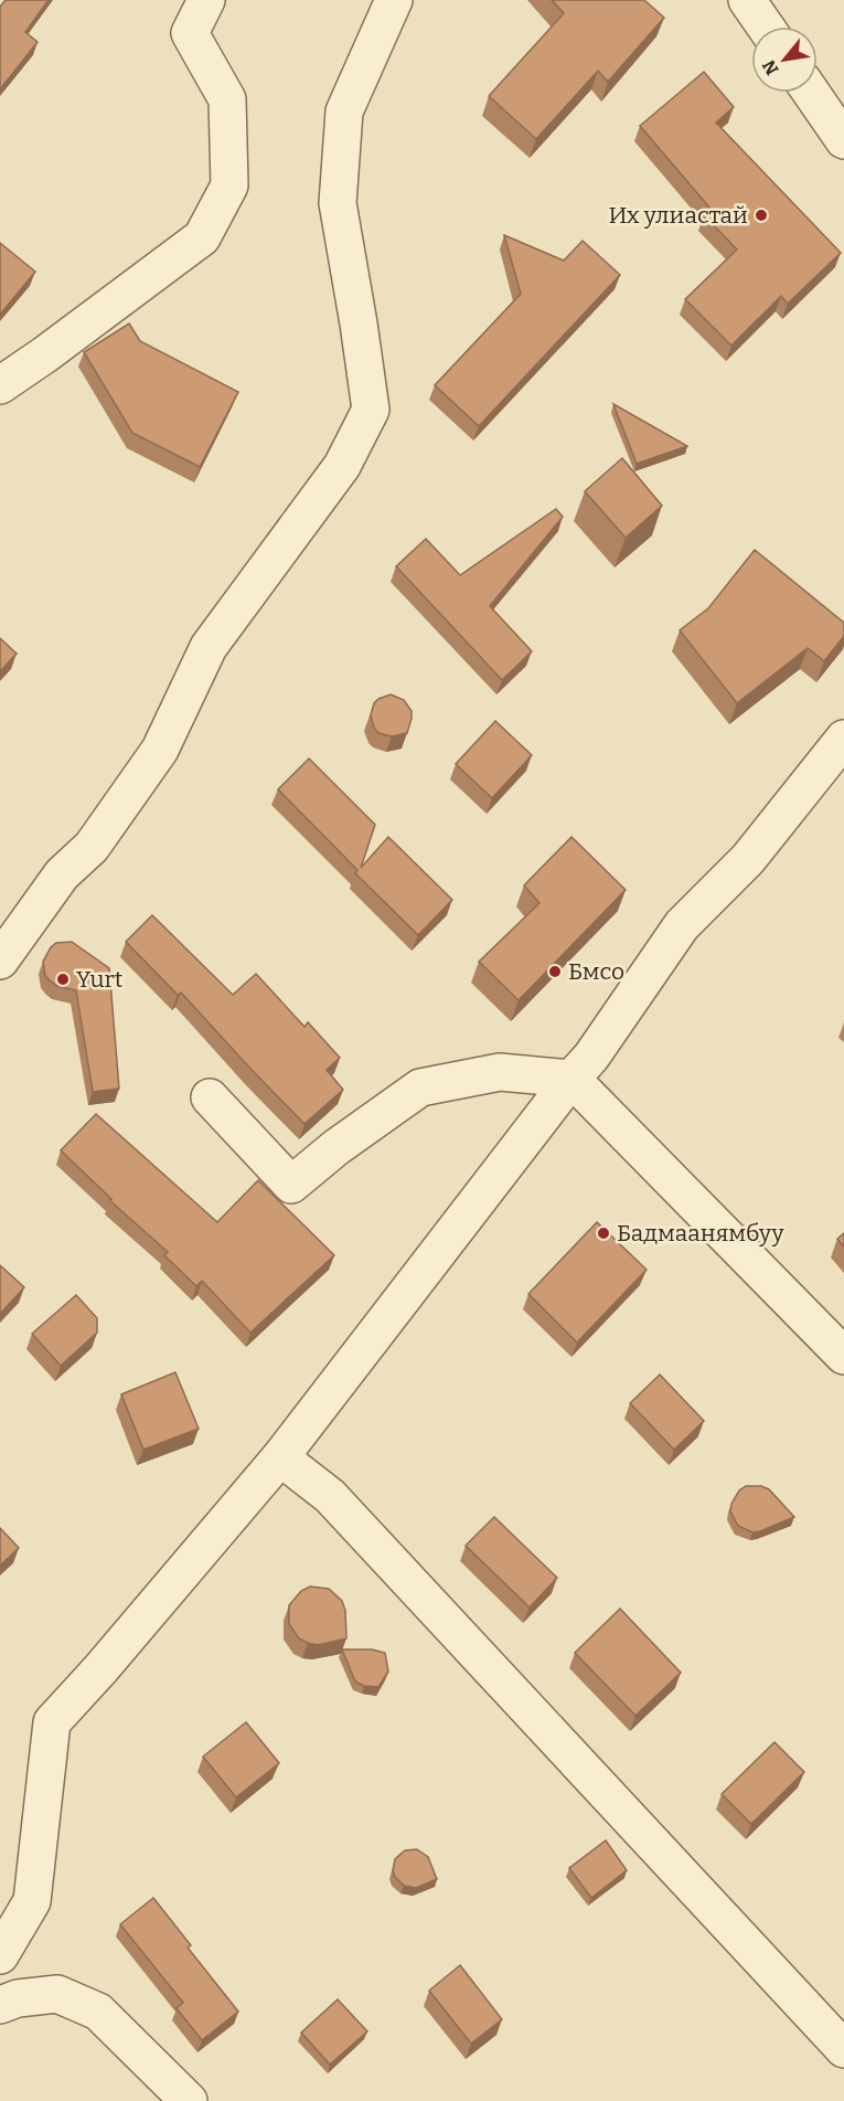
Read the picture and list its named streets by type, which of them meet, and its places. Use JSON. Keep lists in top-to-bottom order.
{
  "places": [
    "Их улиастай",
    "Бмсо",
    "Yurt",
    "Бадмаанямбуу"
  ],
  "north": "bottom left"
}
